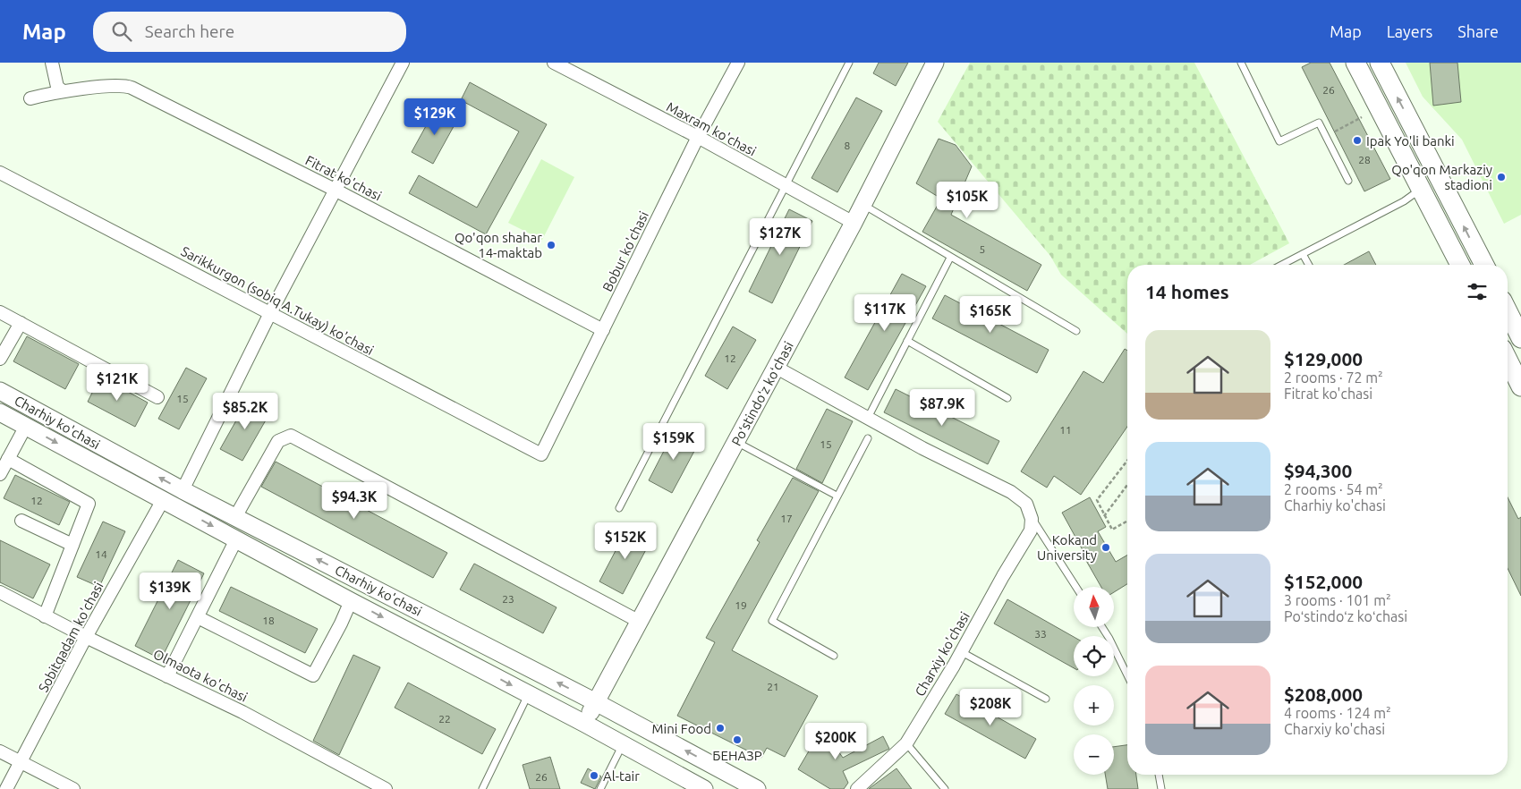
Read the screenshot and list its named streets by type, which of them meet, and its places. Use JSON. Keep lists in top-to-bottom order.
{
  "streets": {
    "main road": ["Poʻstindoʻz koʻchasi", "Charhiy ko'chasi"],
    "street": [
      "Maxram ko'chasi",
      "Fitrat ko'chasi",
      "Bobur ko'chasi",
      "Sarikkurgon (sobiq A.Tukay) ko'chasi",
      "Sobitqadam ko'chasi",
      "Charxiy ko'chasi",
      "Olmaota ko'chasi"
    ]
  },
  "crossings": [
    ["Maxram ko'chasi", "Bobur ko'chasi"],
    ["Maxram ko'chasi", "Poʻstindoʻz koʻchasi"],
    ["Fitrat ko'chasi", "Bobur ko'chasi"],
    ["Bobur ko'chasi", "Sarikkurgon (sobiq A.Tukay) ko'chasi"],
    ["Poʻstindoʻz koʻchasi", "Charhiy ko'chasi"],
    ["Charhiy ko'chasi", "Sobitqadam ko'chasi"],
    ["Sobitqadam ko'chasi", "Olmaota ko'chasi"]
  ],
  "places": [
    "Ipak Yo'li banki",
    "Qo'qon Markaziy stadioni",
    "Qo'qon shahar 14-maktab",
    "Kokand University",
    "Mini Food",
    "БЕНАЗР",
    "Al-tair"
  ],
  "house_numbers": [
    "26",
    "8",
    "28",
    "5",
    "12",
    "15",
    "11",
    "15",
    "12",
    "17",
    "14",
    "23",
    "19",
    "18",
    "33",
    "21",
    "22",
    "26"
  ],
  "north": "top",
  "page": {
    "header": "Map",
    "search": "Search here",
    "nav": ["Map", "Layers", "Share"],
    "price": [
      "$129K",
      "$105K",
      "$127K",
      "$117K",
      "$165K",
      "$121K",
      "$87.9K",
      "$85.2K",
      "$159K",
      "$94.3K",
      "$152K",
      "$139K",
      "$208K",
      "$200K"
    ],
    "heading": "14 homes",
    "list": [
      {
        "name": "$129,000",
        "note": "2 rooms · 72 m² · Fitrat ko'chasi"
      },
      {
        "name": "$94,300",
        "note": "2 rooms · 54 m² · Charhiy ko'chasi"
      },
      {
        "name": "$152,000",
        "note": "3 rooms · 101 m² · Poʻstindoʻz koʻchasi"
      },
      {
        "name": "$208,000",
        "note": "4 rooms · 124 m² · Charxiy ko'chasi"
      }
    ],
    "map_buttons": ["+", "−"]
  }
}
